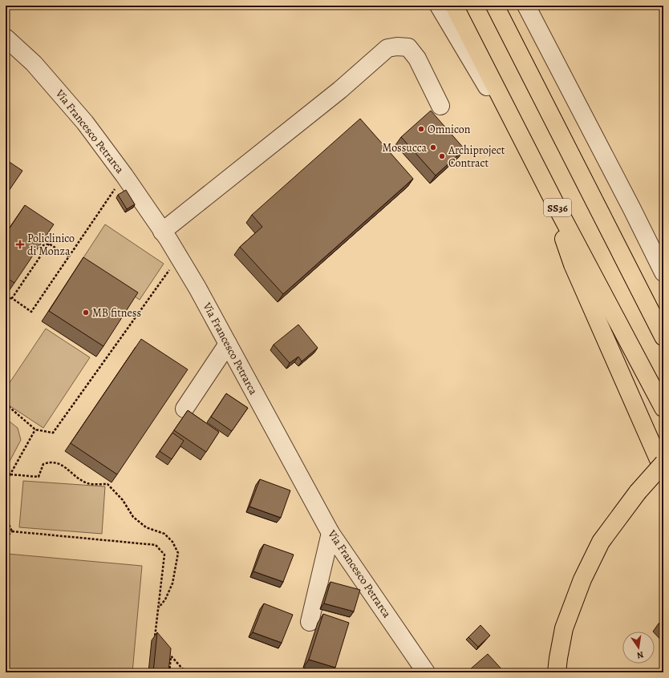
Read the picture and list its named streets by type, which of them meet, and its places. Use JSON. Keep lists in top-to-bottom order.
{
  "streets": {
    "main road": ["SS36"],
    "street": ["Via Francesco Petrarca"]
  },
  "places": {
    "other": [
      "Omnicon",
      "Mossucca",
      "Archiproject Contract",
      "MB fitness"
    ],
    "health": ["Policlinico di Monza"]
  },
  "north": "bottom"
}
